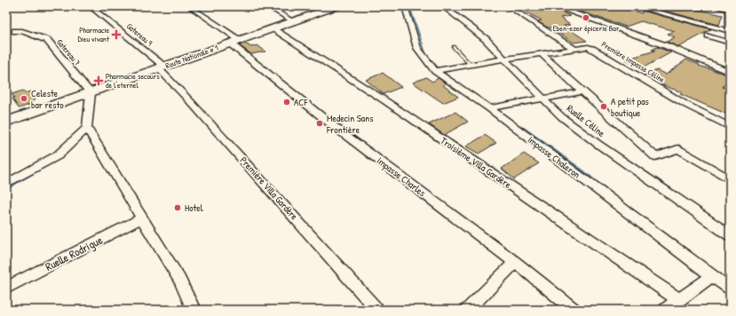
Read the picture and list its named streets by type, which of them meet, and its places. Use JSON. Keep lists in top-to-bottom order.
{
  "streets": {
    "main road": ["Route Nationale # 1"],
    "street": [
      "Gatereau 9",
      "Gatereau 7",
      "Première Impasse Céline",
      "Ruelle Céline",
      "Impasse Chaleron",
      "Troisième Villa Gardère",
      "Impasse Charles",
      "Première Villa Gardère",
      "Ruelle Rodrigue"
    ]
  },
  "crossings": [
    ["Gatereau 9", "Route Nationale # 1"],
    ["Gatereau 9", "Première Villa Gardère"],
    ["Gatereau 7", "Route Nationale # 1"],
    ["Route Nationale # 1", "Troisième Villa Gardère"],
    ["Route Nationale # 1", "Impasse Charles"],
    ["Route Nationale # 1", "Première Villa Gardère"],
    ["Première Impasse Céline", "Ruelle Céline"],
    ["Première Impasse Céline", "Impasse Chaleron"]
  ],
  "places": {
    "other": [
      "Eben-ezer épicerie Bar",
      "Celeste bar resto",
      "ACF",
      "A petit pas boutique",
      "Medecin Sans Frontière",
      "Hotel"
    ],
    "health": ["Pharmacie Dieu vivant", "Pharmacie secours de l'eternel"]
  }
}
